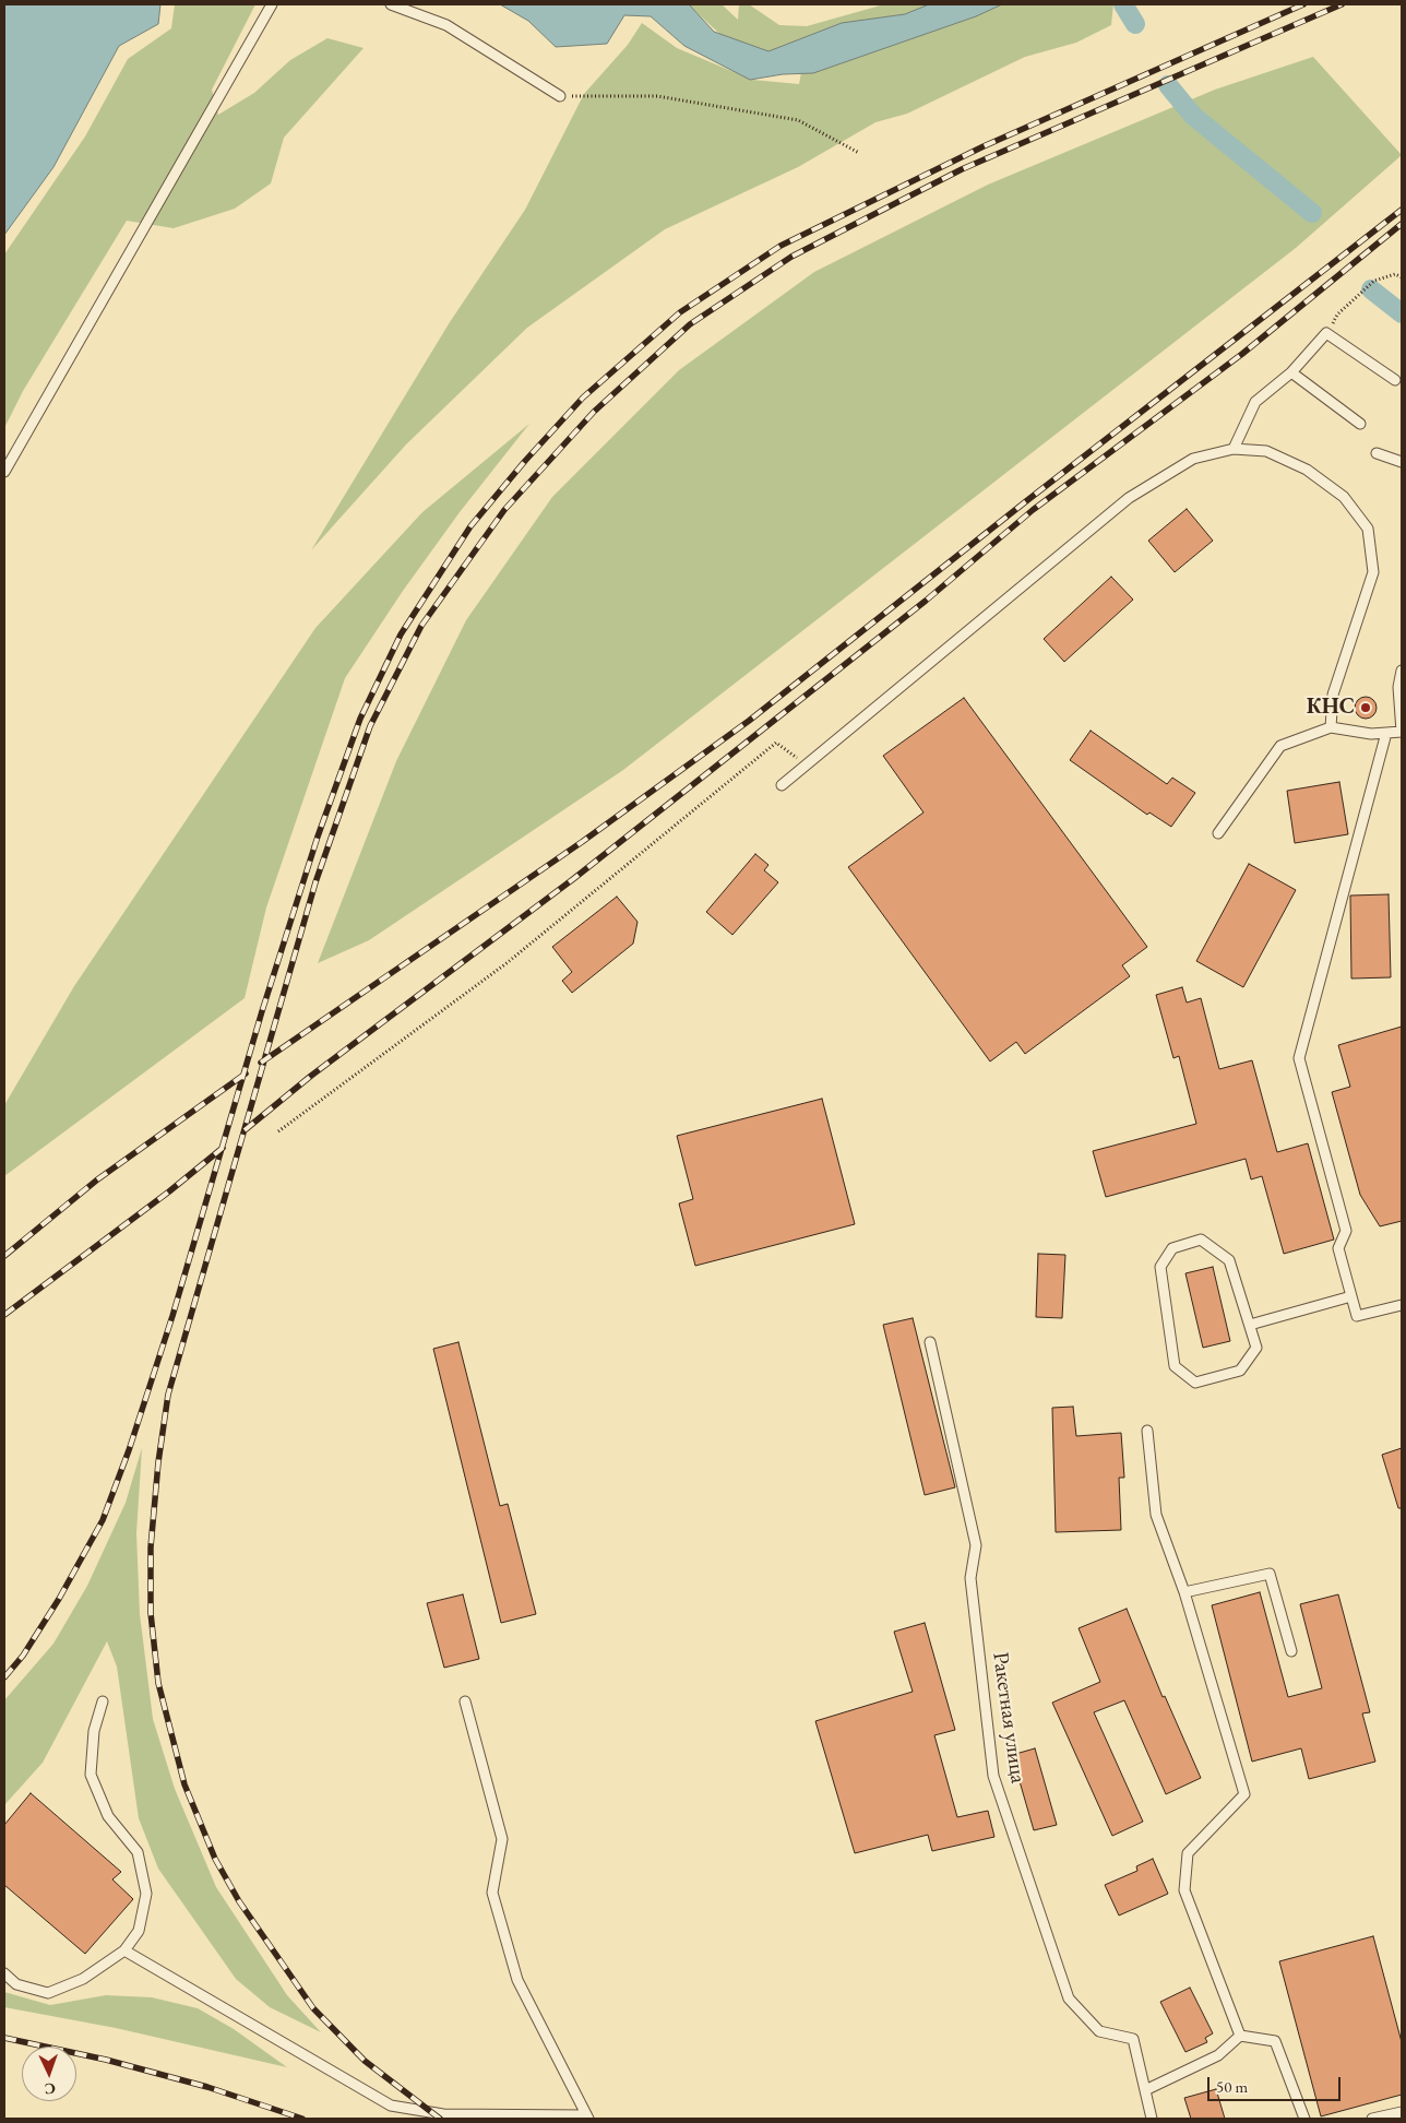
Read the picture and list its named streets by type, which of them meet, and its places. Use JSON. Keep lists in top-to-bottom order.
{
  "streets": {
    "lane": ["Ракетная улица"]
  },
  "places": ["КНС"],
  "scale_bar": "50 m",
  "north": "bottom"
}
